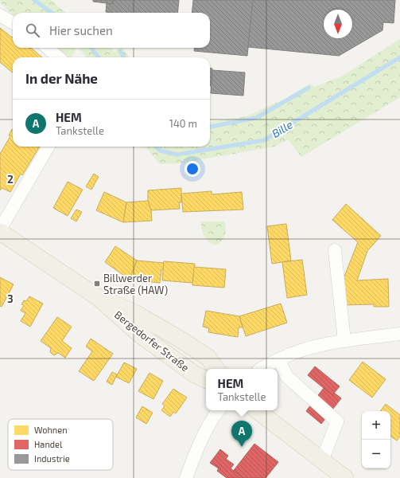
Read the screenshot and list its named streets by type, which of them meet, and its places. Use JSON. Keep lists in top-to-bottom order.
{
  "streets": {
    "main road": ["Bergedorfer Straße"]
  },
  "water": ["Bille"],
  "places": {
    "transit": ["Billwerder Straße (HAW)"]
  },
  "legend": ["Wohnen", "Handel", "Industrie"],
  "north": "bottom",
  "page": {
    "search": "Hier suchen",
    "heading": "In der Nähe",
    "list": [
      {
        "mark": "A",
        "name": "HEM",
        "note": "Tankstelle",
        "value": "140 m"
      }
    ],
    "popup": ["HEM", "Tankstelle"],
    "map_buttons": ["+", "−"],
    "pins": "A"
  },
  "grid": {
    "rows": ["2", "3"]
  }
}
